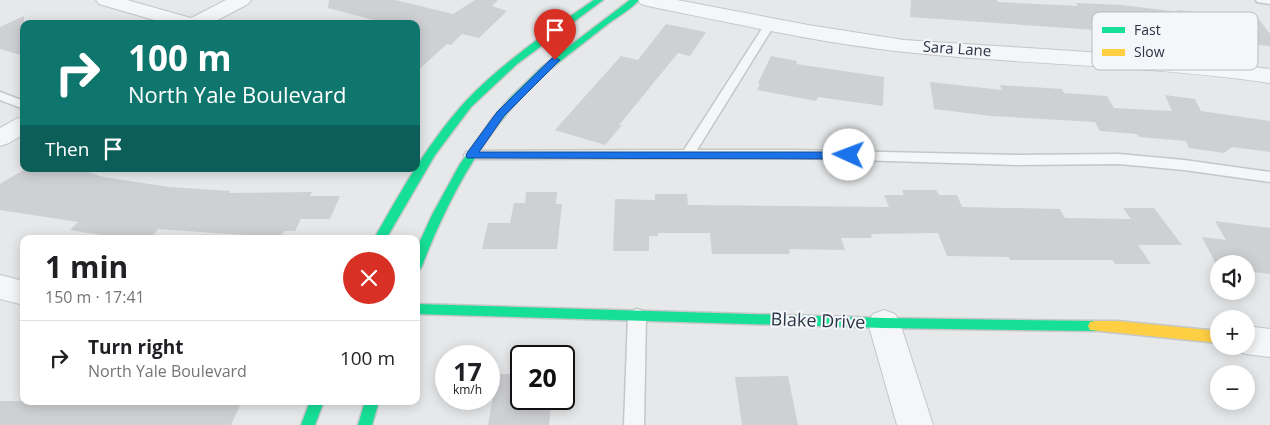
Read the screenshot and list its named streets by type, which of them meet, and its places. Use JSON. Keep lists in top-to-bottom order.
{
  "streets": {
    "street": ["Sara Lane", "Blake Drive"]
  },
  "legend": ["Fast", "Slow"],
  "page": {
    "turn": ["100 m", "North Yale Boulevard"],
    "then": "Then",
    "heading": ["1 min", "150 m · 17:41"],
    "map_buttons": ["+", "−"],
    "list": [
      {
        "name": "Turn right",
        "note": "North Yale Boulevard",
        "value": "100 m"
      }
    ],
    "speed": "17 km/h",
    "limit": "20"
  }
}
